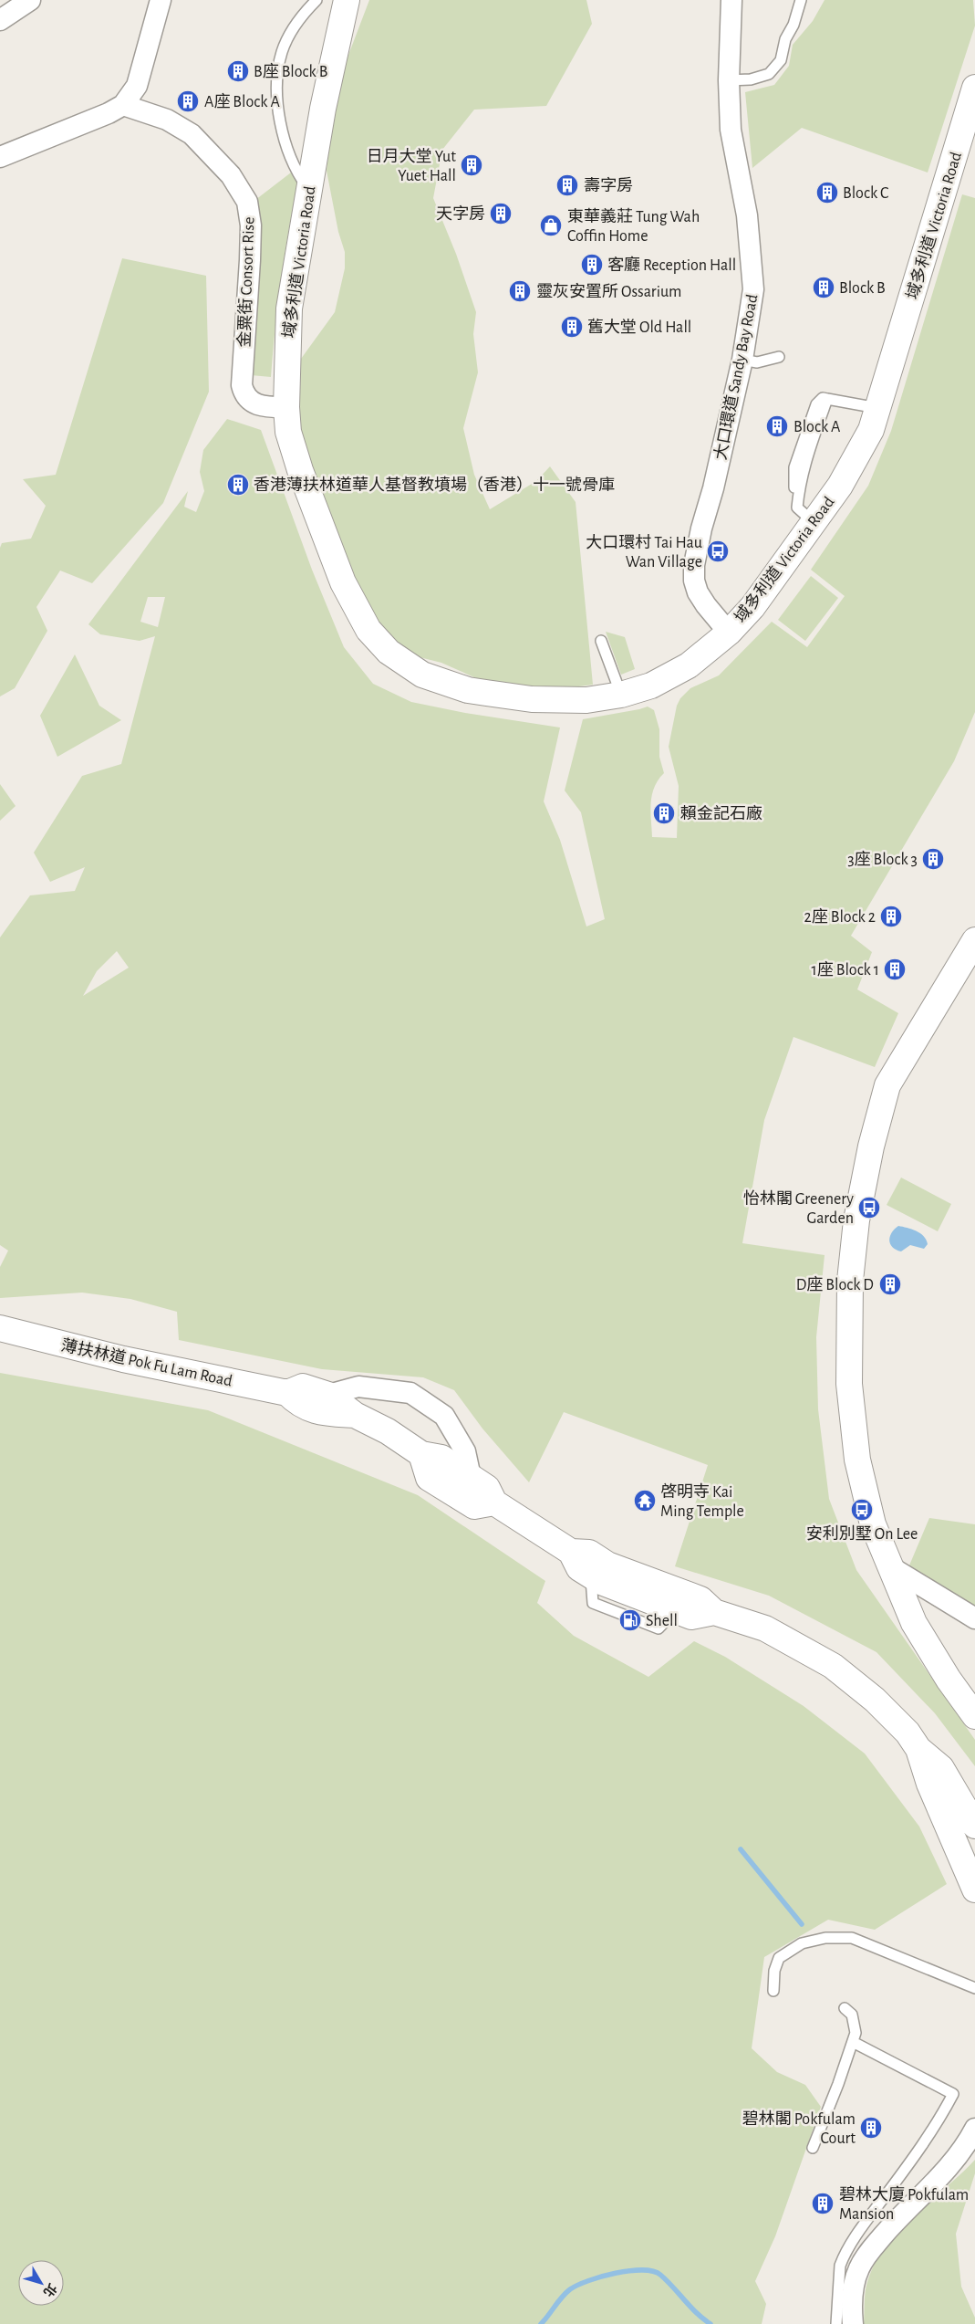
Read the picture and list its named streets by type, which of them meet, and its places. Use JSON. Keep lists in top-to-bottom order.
{
  "streets": {
    "main road": ["域多利道 Victoria Road", "薄扶林道 Pok Fu Lam Road"],
    "street": ["金粟街 Consort Rise", "大口環道 Sandy Bay Road"]
  },
  "crossings": [
    ["域多利道 Victoria Road", "金粟街 Consort Rise"],
    ["域多利道 Victoria Road", "大口環道 Sandy Bay Road"]
  ],
  "places": {
    "building": [
      "B座 Block B",
      "A座 Block A",
      "日月大堂 Yut Yuet Hall",
      "壽字房",
      "Block C",
      "天字房",
      "客廳 Reception Hall",
      "Block B",
      "靈灰安置所 Ossarium",
      "舊大堂 Old Hall",
      "Block A",
      "香港薄扶林道華人基督教墳場（香港）十一號骨庫",
      "賴金記石廠",
      "3座 Block 3",
      "2座 Block 2",
      "1座 Block 1",
      "D座 Block D",
      "碧林閣 Pokfulam Court",
      "碧林大廈 Pokfulam Mansion"
    ],
    "shop": ["東華義莊 Tung Wah Coffin Home"],
    "bus stop": ["大口環村 Tai Hau Wan Village", "怡林閣 Greenery Garden", "安利別墅 On Lee"],
    "temple": ["啓明寺 Kai Ming Temple"],
    "fuel station": ["Shell"]
  },
  "north": "bottom right"
}
